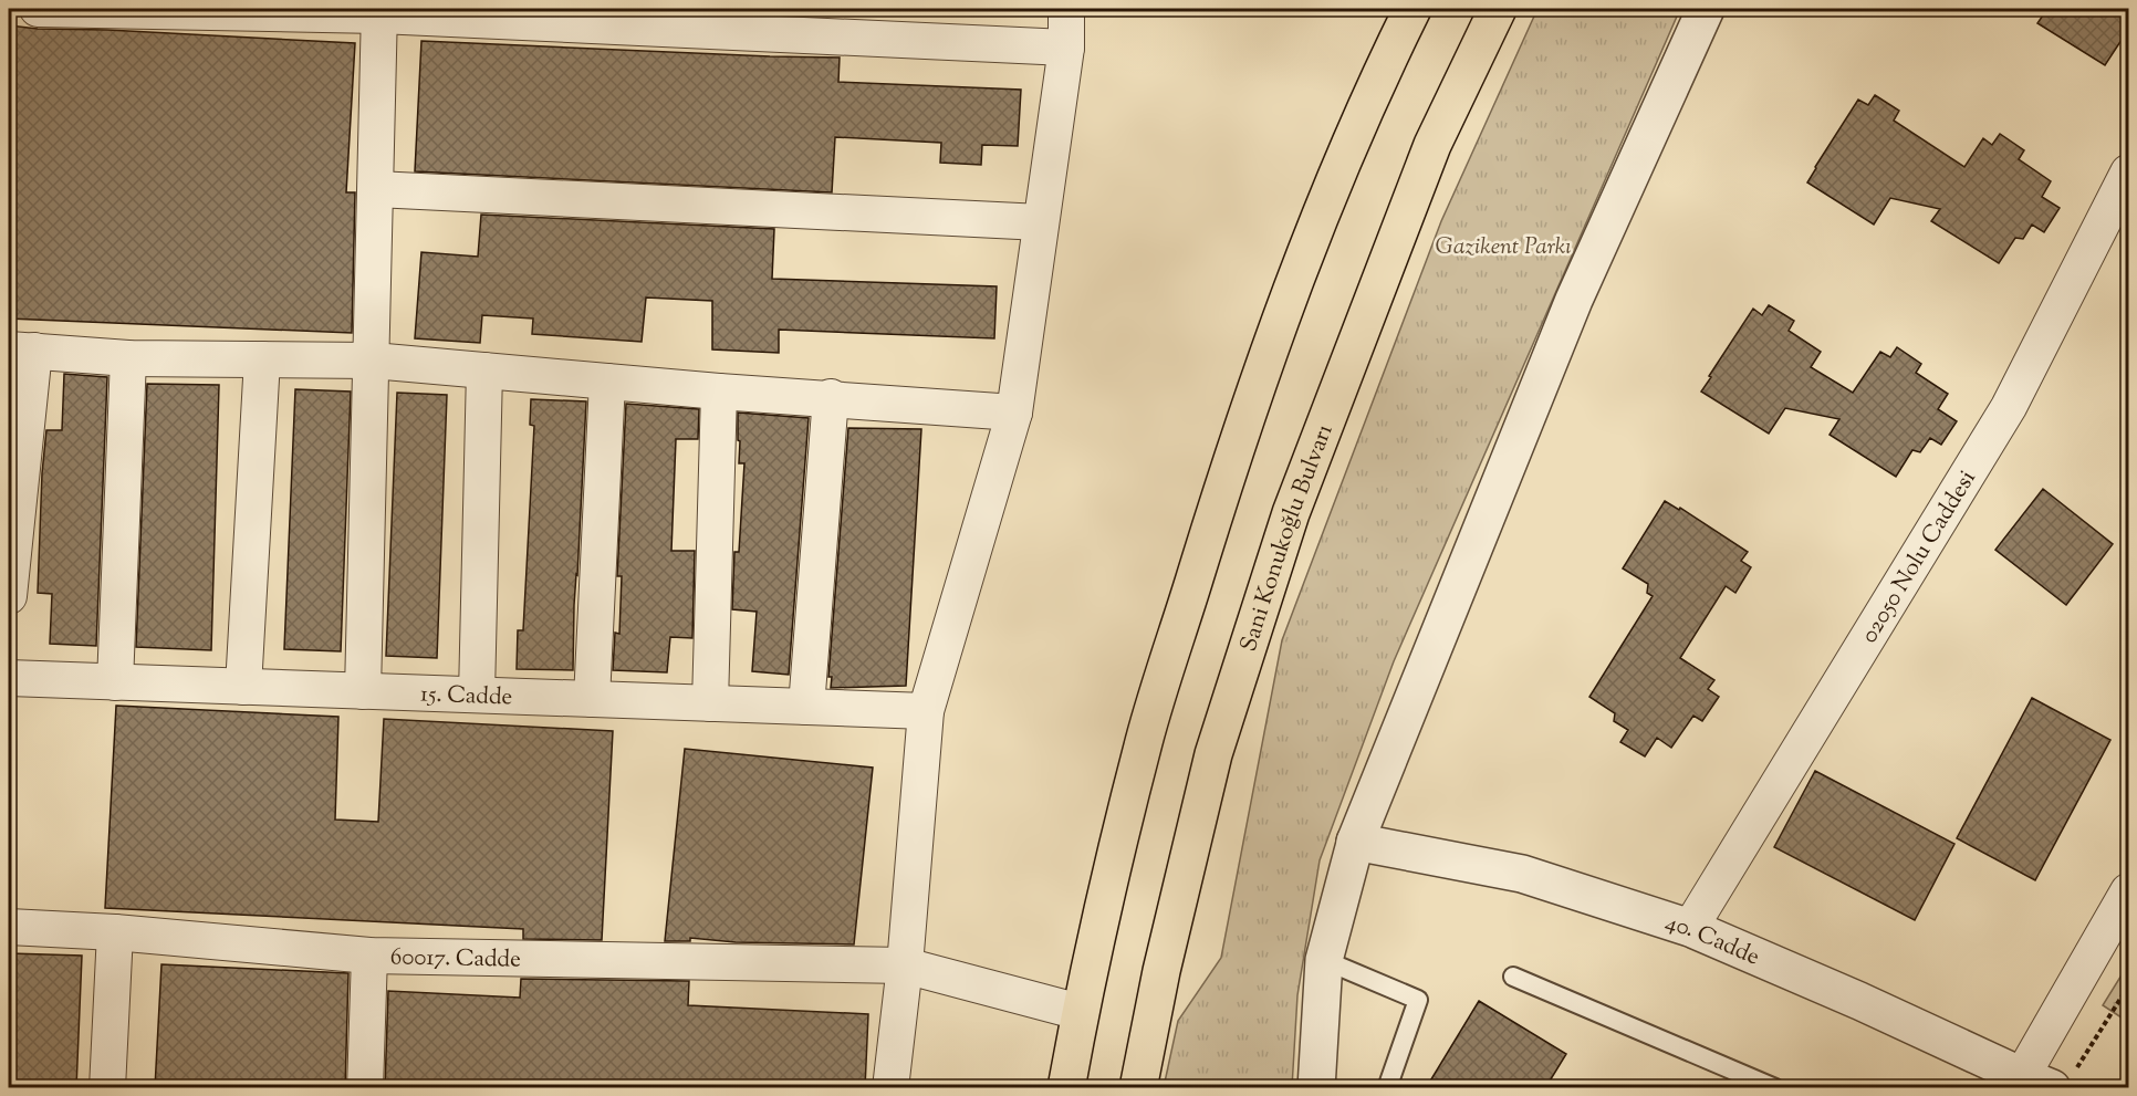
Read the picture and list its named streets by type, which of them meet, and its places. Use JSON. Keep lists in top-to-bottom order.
{
  "streets": {
    "highway": ["Sani Konukoğlu Bulvarı"],
    "street": [
      "02050 Nolu Caddesi",
      "15. Cadde",
      "40. Cadde",
      "60017. Cadde"
    ]
  },
  "crossings": [
    ["02050 Nolu Caddesi", "40. Cadde"]
  ],
  "parks": ["Gazikent Parkı"]
}
